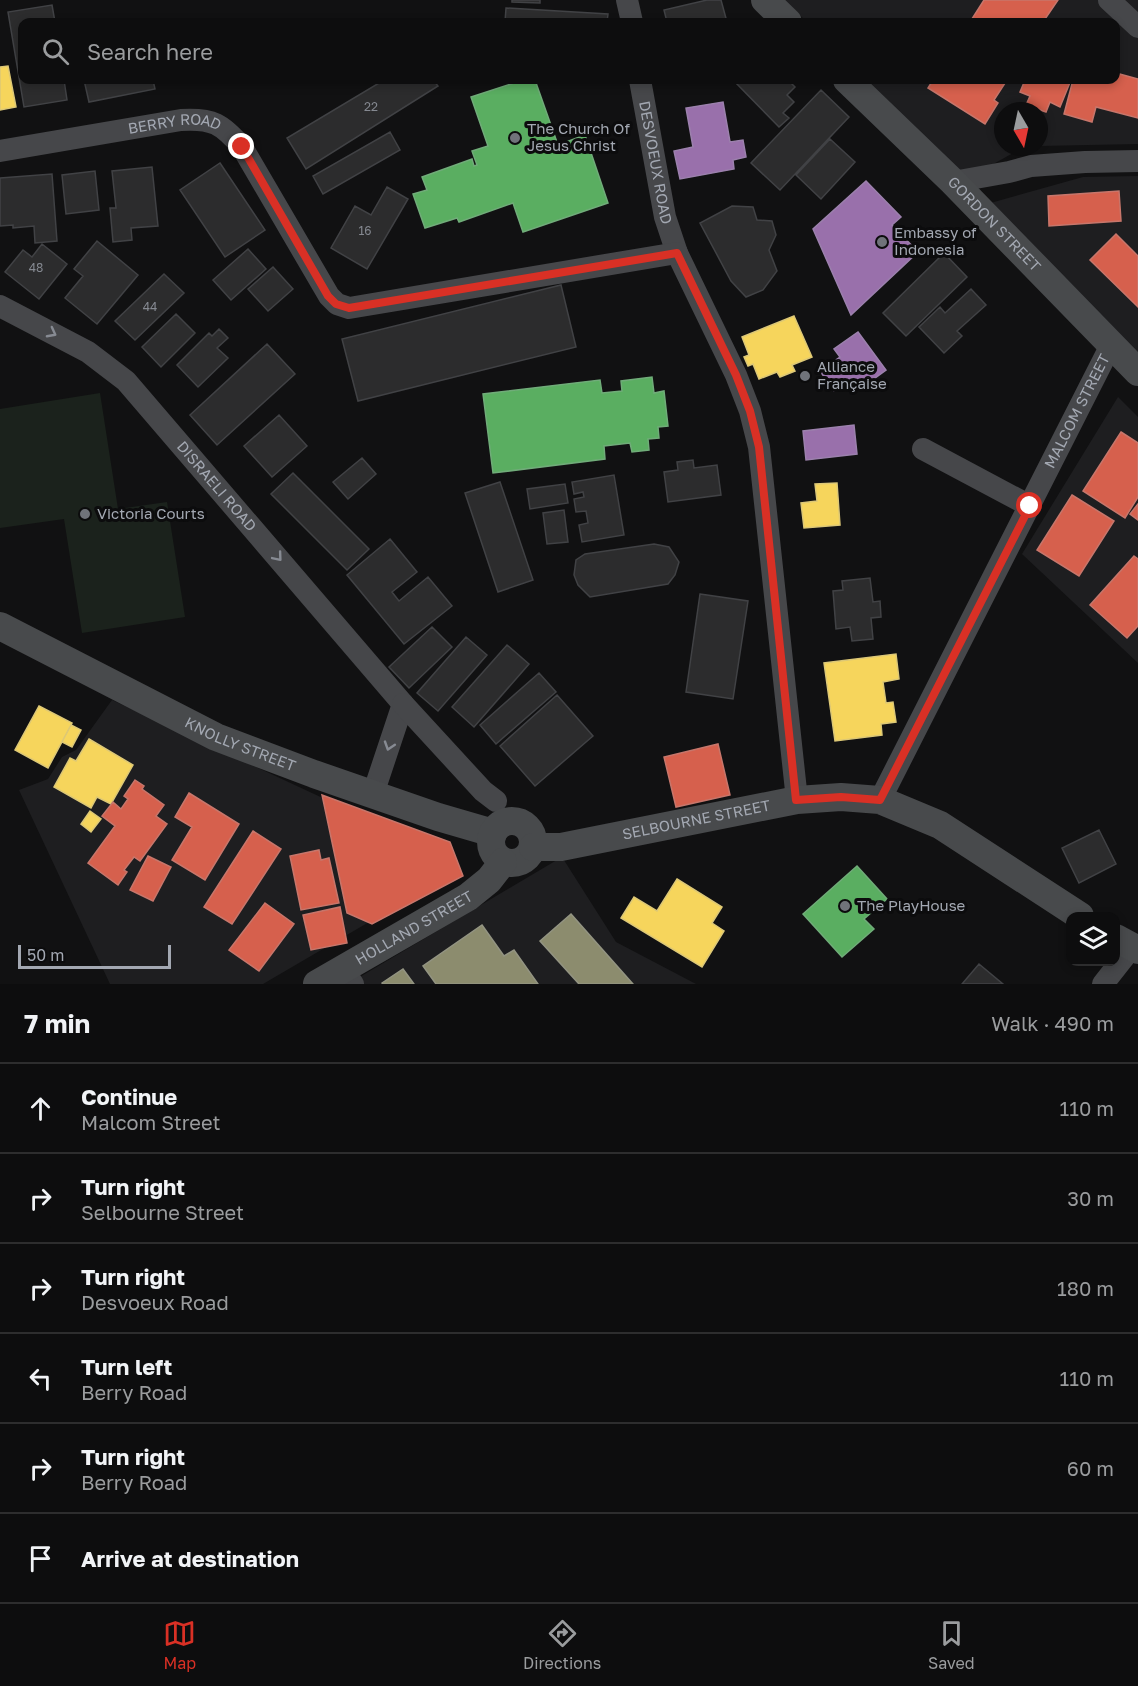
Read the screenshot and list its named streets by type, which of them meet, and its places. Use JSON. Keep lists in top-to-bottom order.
{
  "streets": {
    "main road": [
      "GORDON STREET",
      "KNOLLY STREET",
      "SELBOURNE STREET",
      "HOLLAND STREET"
    ],
    "street": [
      "BERRY ROAD",
      "DESVOEUX ROAD",
      "MALCOM STREET",
      "DISRAELI ROAD"
    ]
  },
  "crossings": [
    ["BERRY ROAD", "DESVOEUX ROAD"],
    ["DESVOEUX ROAD", "SELBOURNE STREET"],
    ["GORDON STREET", "MALCOM STREET"],
    ["MALCOM STREET", "SELBOURNE STREET"],
    ["KNOLLY STREET", "SELBOURNE STREET"],
    ["KNOLLY STREET", "HOLLAND STREET"],
    ["SELBOURNE STREET", "HOLLAND STREET"]
  ],
  "one_way": ["DISRAELI ROAD"],
  "places": [
    "The Church Of Jesus Christ",
    "Embassy of Indonesia",
    "Alliance Française",
    "Victoria Courts",
    "The PlayHouse"
  ],
  "house_numbers": [
    "22",
    "16",
    "48",
    "44"
  ],
  "scale_bar": "50 m",
  "north": "bottom",
  "page": {
    "search": "Search here",
    "scale": "50 m",
    "heading": ["7 min", "Walk · 490 m"],
    "list": [
      ["Continue", "Malcom Street", "110 m"],
      ["Turn right", "Selbourne Street", "30 m"],
      ["Turn right", "Desvoeux Road", "180 m"],
      ["Turn left", "Berry Road", "110 m"],
      ["Turn right", "Berry Road", "60 m"],
      "Arrive at destination"
    ],
    "nav": ["Map", "Directions", "Saved"]
  }
}
